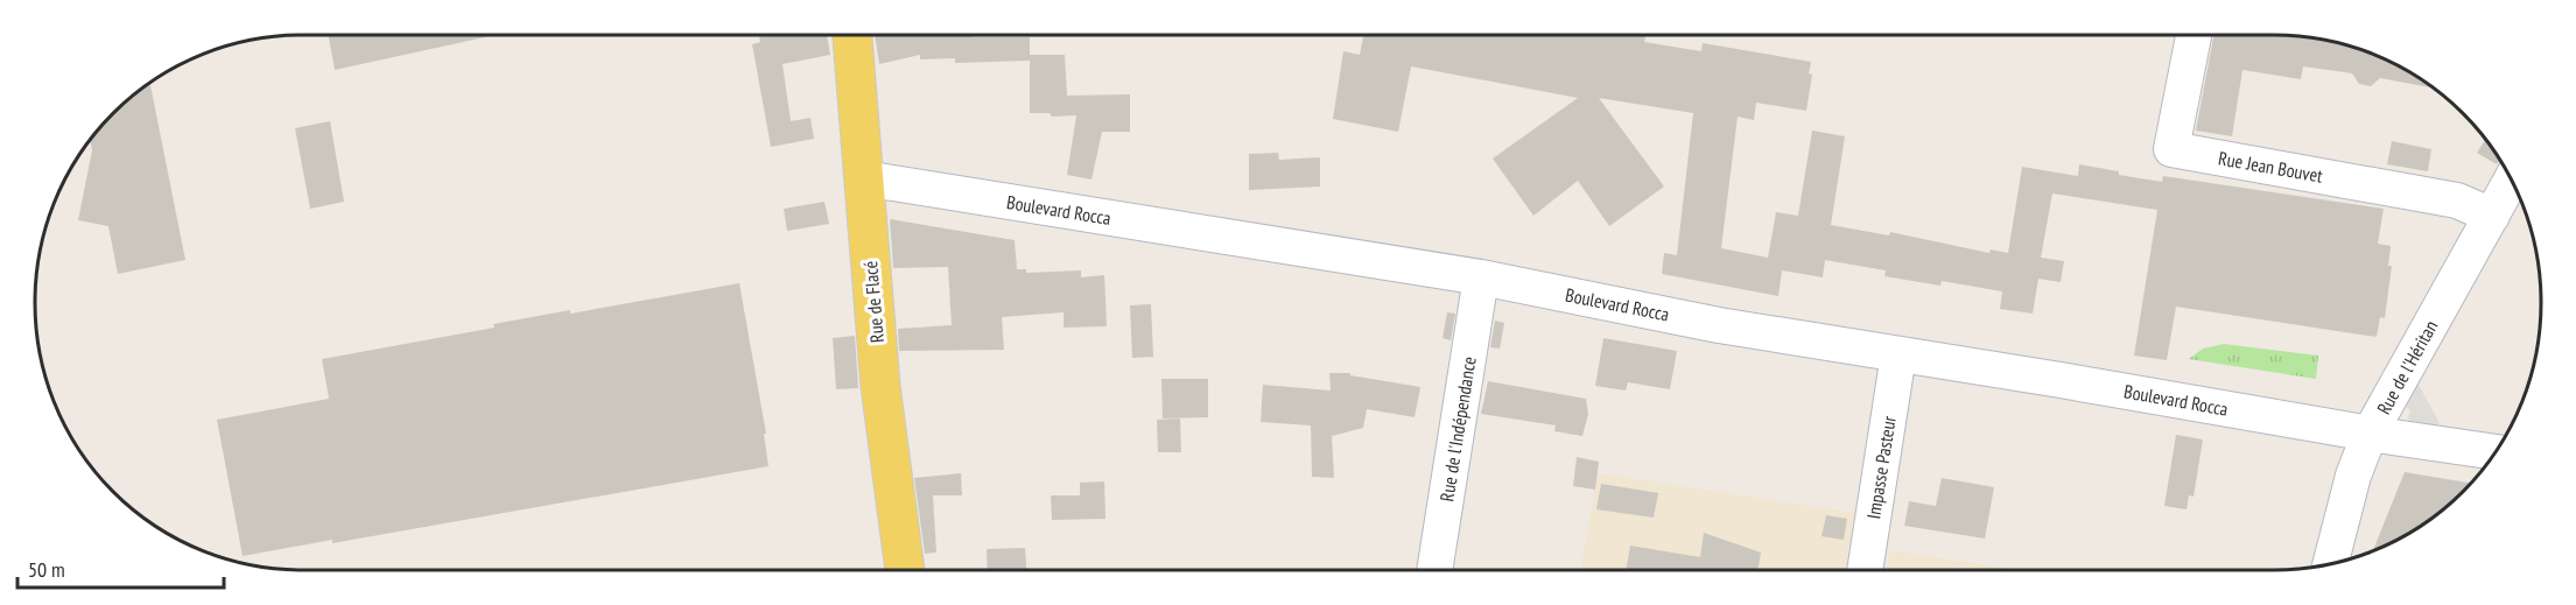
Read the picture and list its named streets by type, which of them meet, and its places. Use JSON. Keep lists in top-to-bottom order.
{
  "streets": {
    "main road": ["Rue de Flacé"],
    "street": [
      "Rue Jean Bouvet",
      "Boulevard Rocca",
      "Rue de l'Héritan",
      "Rue de l'Indépendance",
      "Impasse Pasteur"
    ]
  },
  "crossings": [
    ["Rue Jean Bouvet", "Rue de l'Héritan"],
    ["Boulevard Rocca", "Rue de Flacé"],
    ["Boulevard Rocca", "Rue de l'Héritan"],
    ["Boulevard Rocca", "Rue de l'Indépendance"],
    ["Boulevard Rocca", "Impasse Pasteur"]
  ],
  "scale_bar": "50 m"
}
